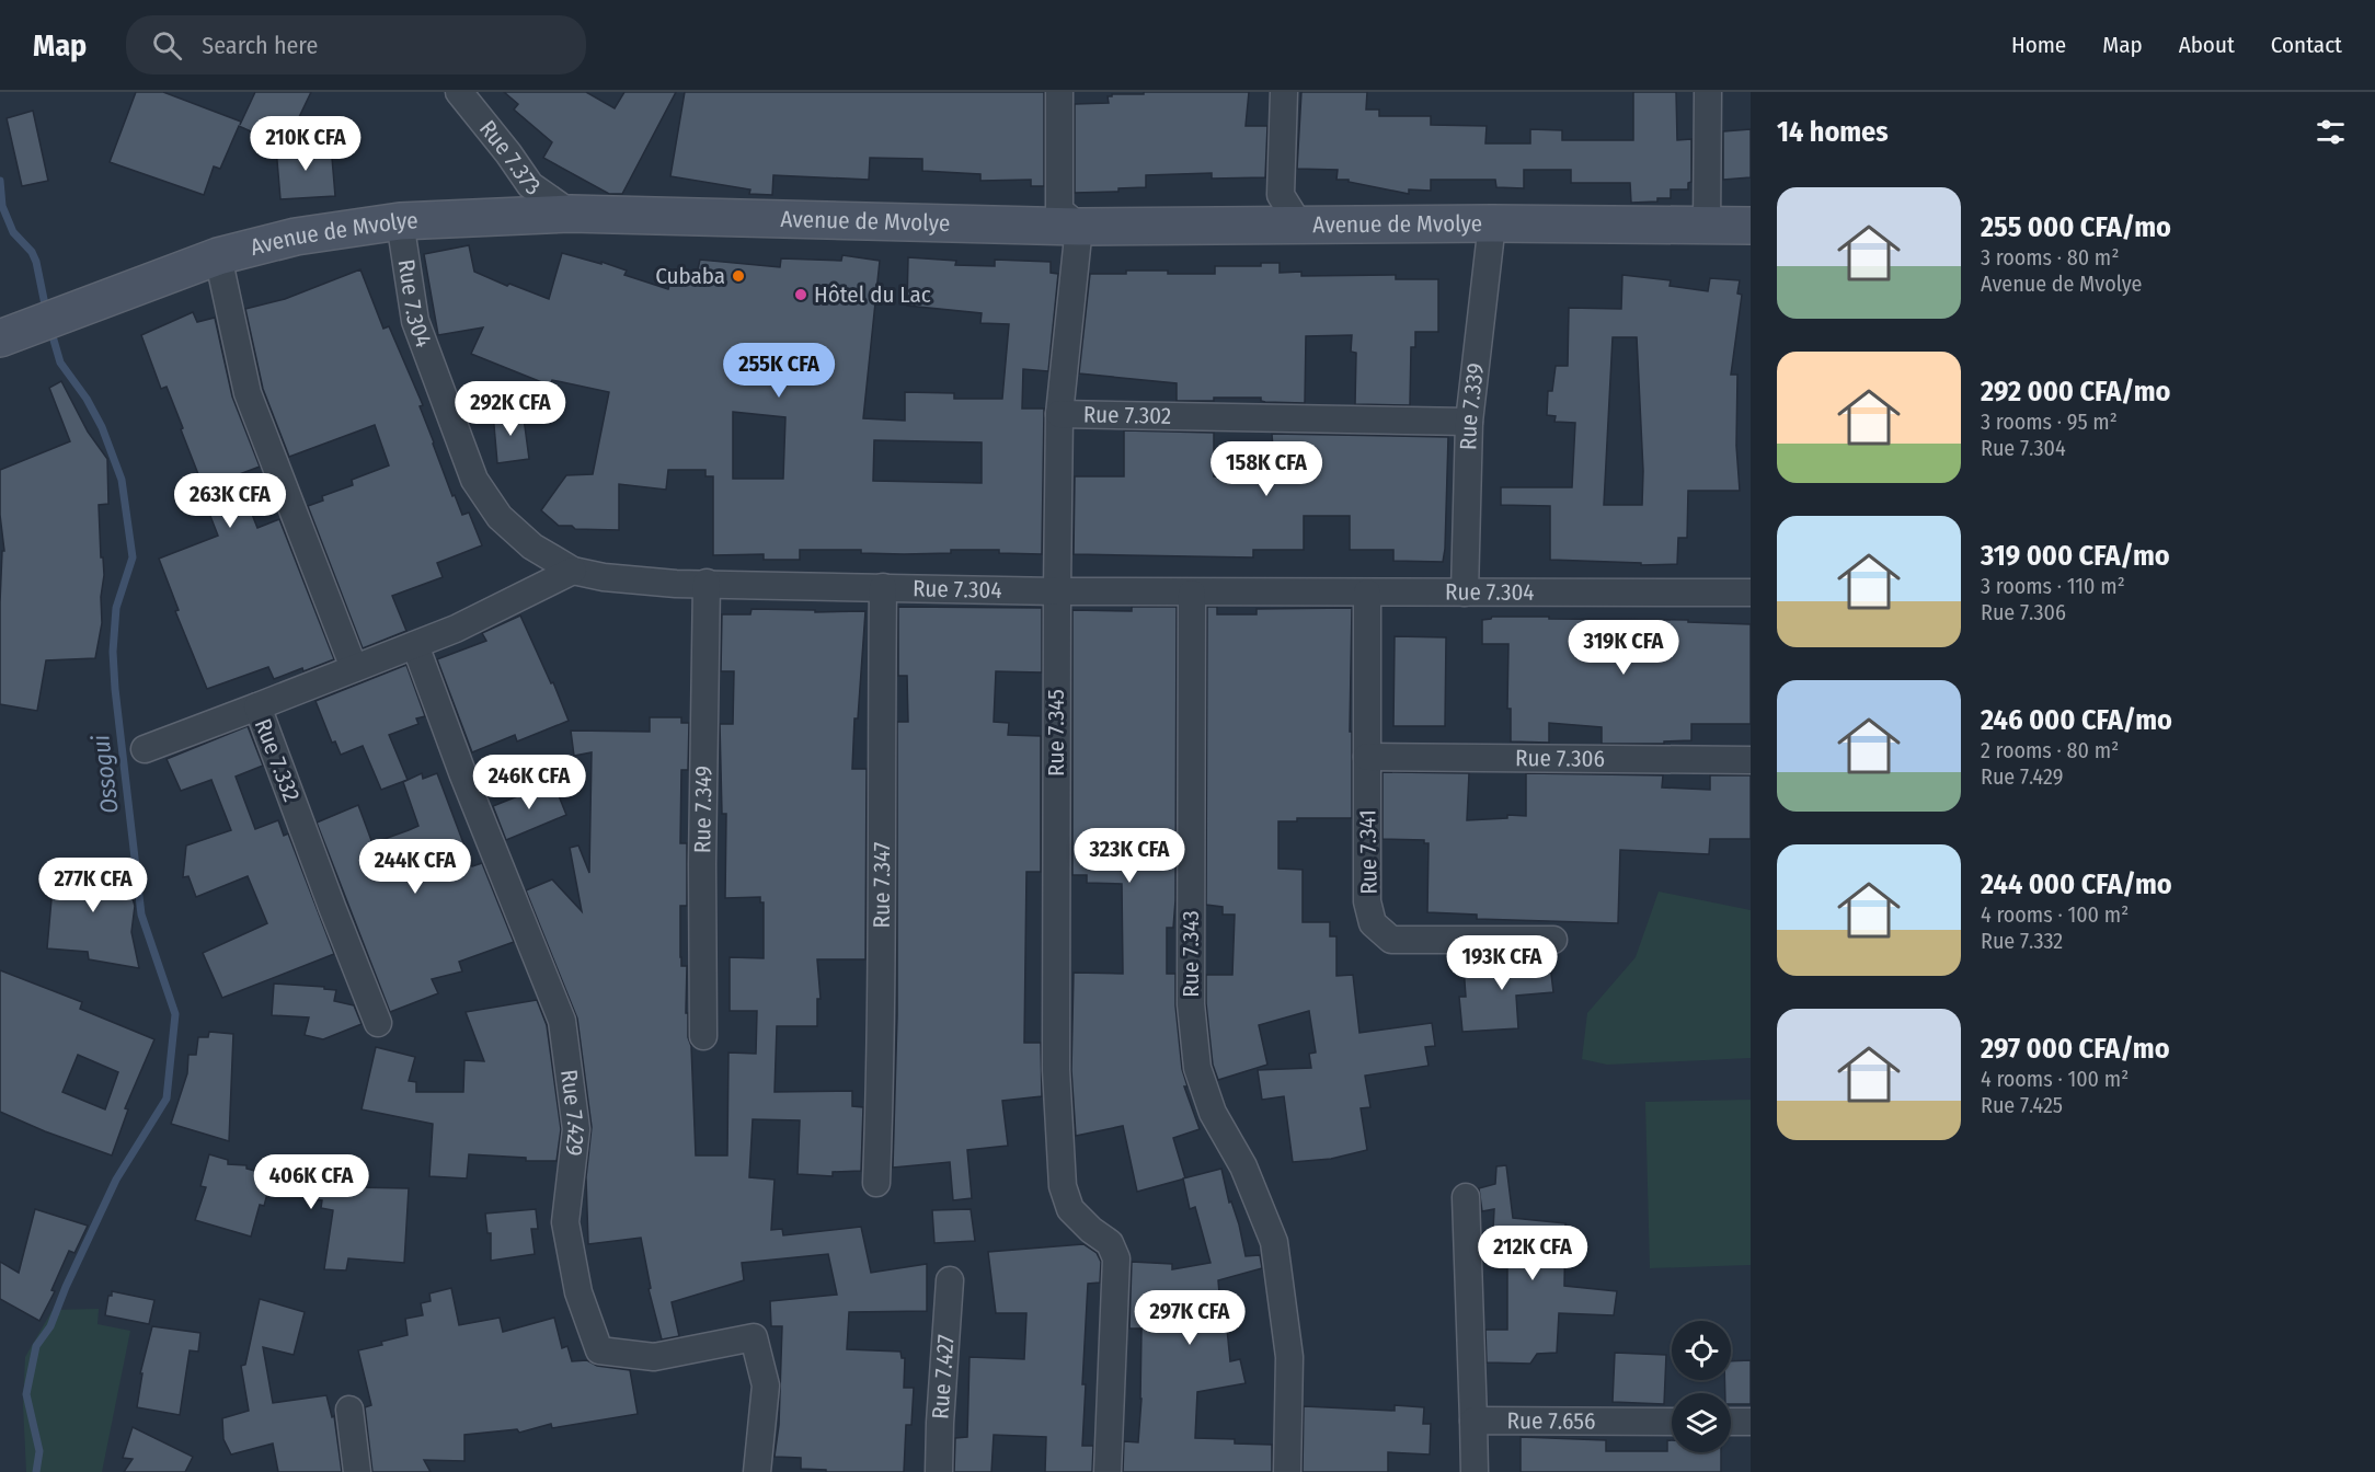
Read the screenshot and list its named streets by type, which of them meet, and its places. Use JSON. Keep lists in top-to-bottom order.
{
  "streets": {
    "main road": ["Avenue de Mvolye"],
    "street": [
      "Rue 7.373",
      "Rue 7.304",
      "Rue 7.339",
      "Rue 7.302",
      "Rue 7.345",
      "Rue 7.306",
      "Rue 7.332",
      "Rue 7.349",
      "Rue 7.341",
      "Rue 7.347",
      "Rue 7.343",
      "Rue 7.429",
      "Rue 7.427",
      "Rue 7.656"
    ]
  },
  "crossings": [
    ["Rue 7.373", "Avenue de Mvolye"],
    ["Avenue de Mvolye", "Rue 7.304"],
    ["Avenue de Mvolye", "Rue 7.339"],
    ["Avenue de Mvolye", "Rue 7.345"],
    ["Rue 7.304", "Rue 7.339"],
    ["Rue 7.304", "Rue 7.345"],
    ["Rue 7.304", "Rue 7.332"],
    ["Rue 7.304", "Rue 7.349"],
    ["Rue 7.304", "Rue 7.341"],
    ["Rue 7.304", "Rue 7.347"],
    ["Rue 7.304", "Rue 7.343"],
    ["Rue 7.339", "Rue 7.302"],
    ["Rue 7.302", "Rue 7.345"],
    ["Rue 7.306", "Rue 7.341"],
    ["Rue 7.332", "Rue 7.429"]
  ],
  "water": ["Ossogui"],
  "places": ["Cubaba", "Hôtel du Lac"],
  "page": {
    "header": "Map",
    "search": "Search here",
    "nav": [
      "Home",
      "Map",
      "About",
      "Contact"
    ],
    "heading": "14 homes",
    "price": [
      "210K CFA",
      "255K CFA",
      "292K CFA",
      "158K CFA",
      "263K CFA",
      "319K CFA",
      "246K CFA",
      "323K CFA",
      "244K CFA",
      "277K CFA",
      "193K CFA",
      "406K CFA",
      "212K CFA",
      "297K CFA"
    ],
    "list": [
      {
        "name": "255 000 CFA/mo",
        "note": "3 rooms · 80 m² · Avenue de Mvolye"
      },
      {
        "name": "292 000 CFA/mo",
        "note": "3 rooms · 95 m² · Rue 7.304"
      },
      {
        "name": "319 000 CFA/mo",
        "note": "3 rooms · 110 m² · Rue 7.306"
      },
      {
        "name": "246 000 CFA/mo",
        "note": "2 rooms · 80 m² · Rue 7.429"
      },
      {
        "name": "244 000 CFA/mo",
        "note": "4 rooms · 100 m² · Rue 7.332"
      },
      {
        "name": "297 000 CFA/mo",
        "note": "4 rooms · 100 m² · Rue 7.425"
      }
    ]
  }
}
